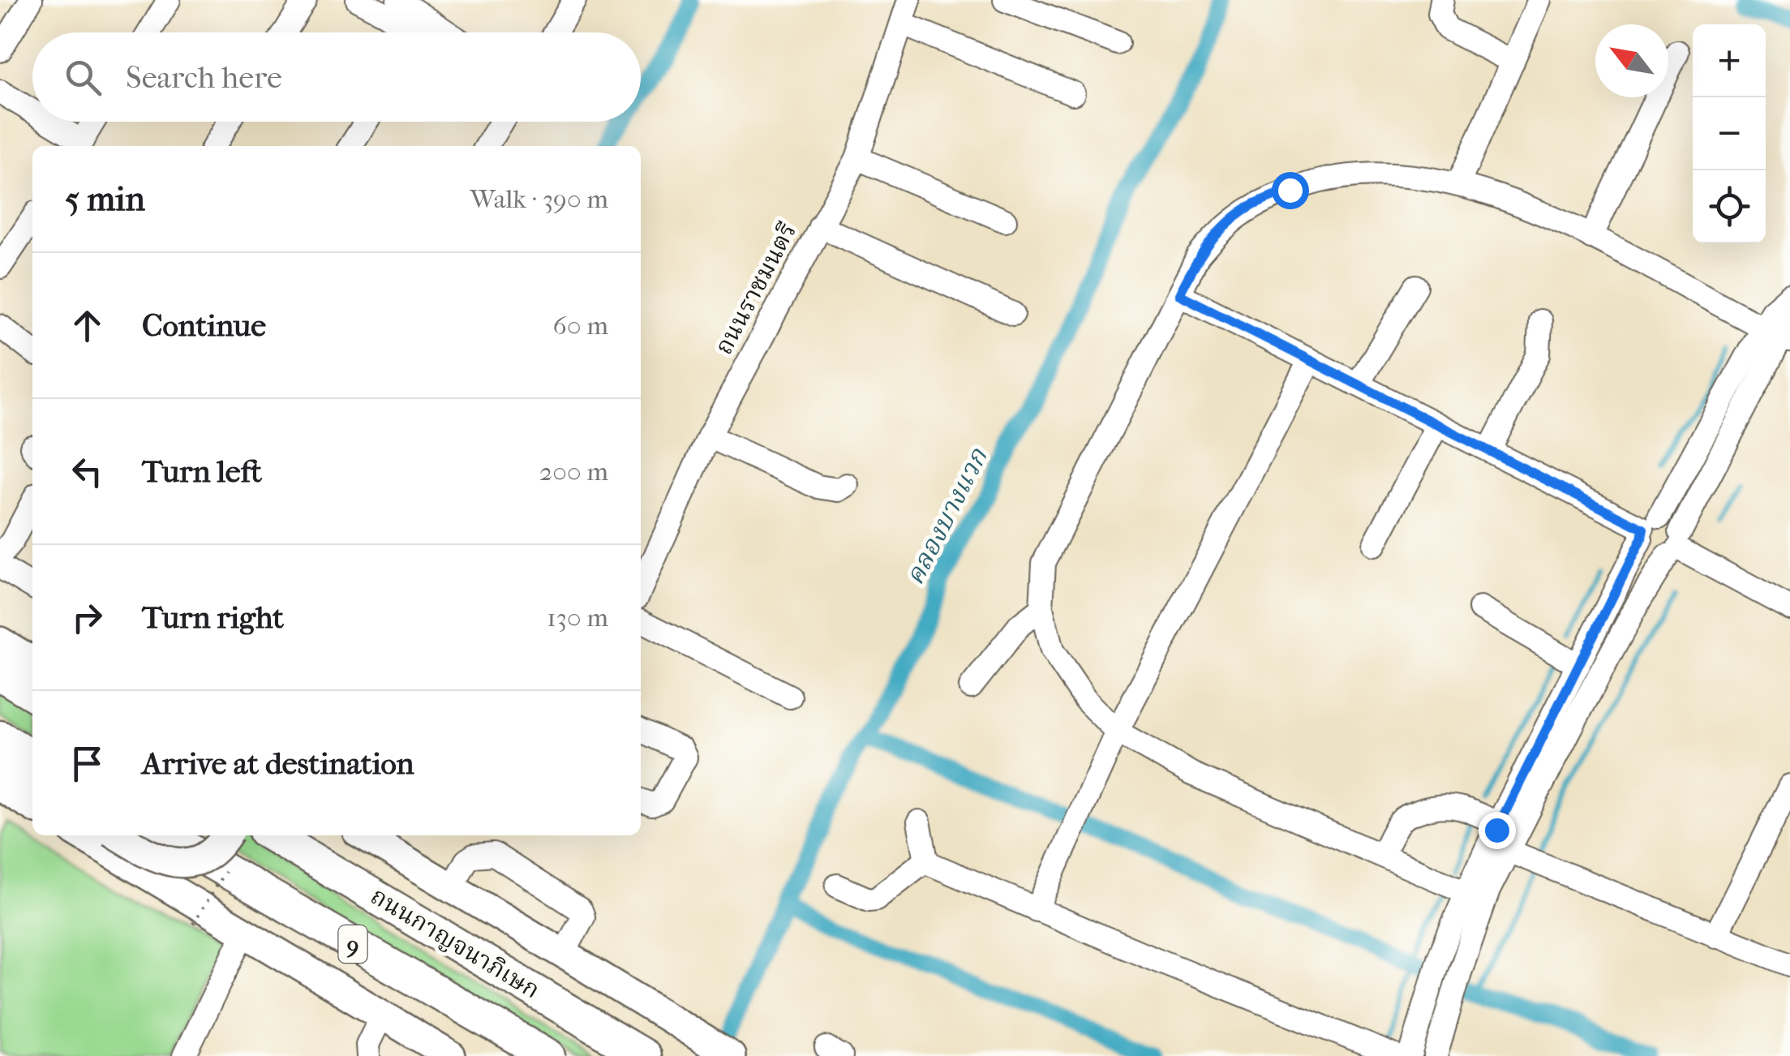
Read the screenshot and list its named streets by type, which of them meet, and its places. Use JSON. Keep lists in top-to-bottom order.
{
  "streets": {
    "highway": ["ถนนกาญจนาภิเษก", "9"],
    "street": ["ถนนราชมนตรี"]
  },
  "water": ["คลองบางแวก"],
  "north": "top left",
  "page": {
    "map_buttons": ["+", "−"],
    "search": "Search here",
    "heading": ["5 min", "Walk · 390 m"],
    "list": [
      ["Continue", "60 m"],
      ["Turn left", "200 m"],
      ["Turn right", "130 m"],
      "Arrive at destination"
    ]
  }
}
